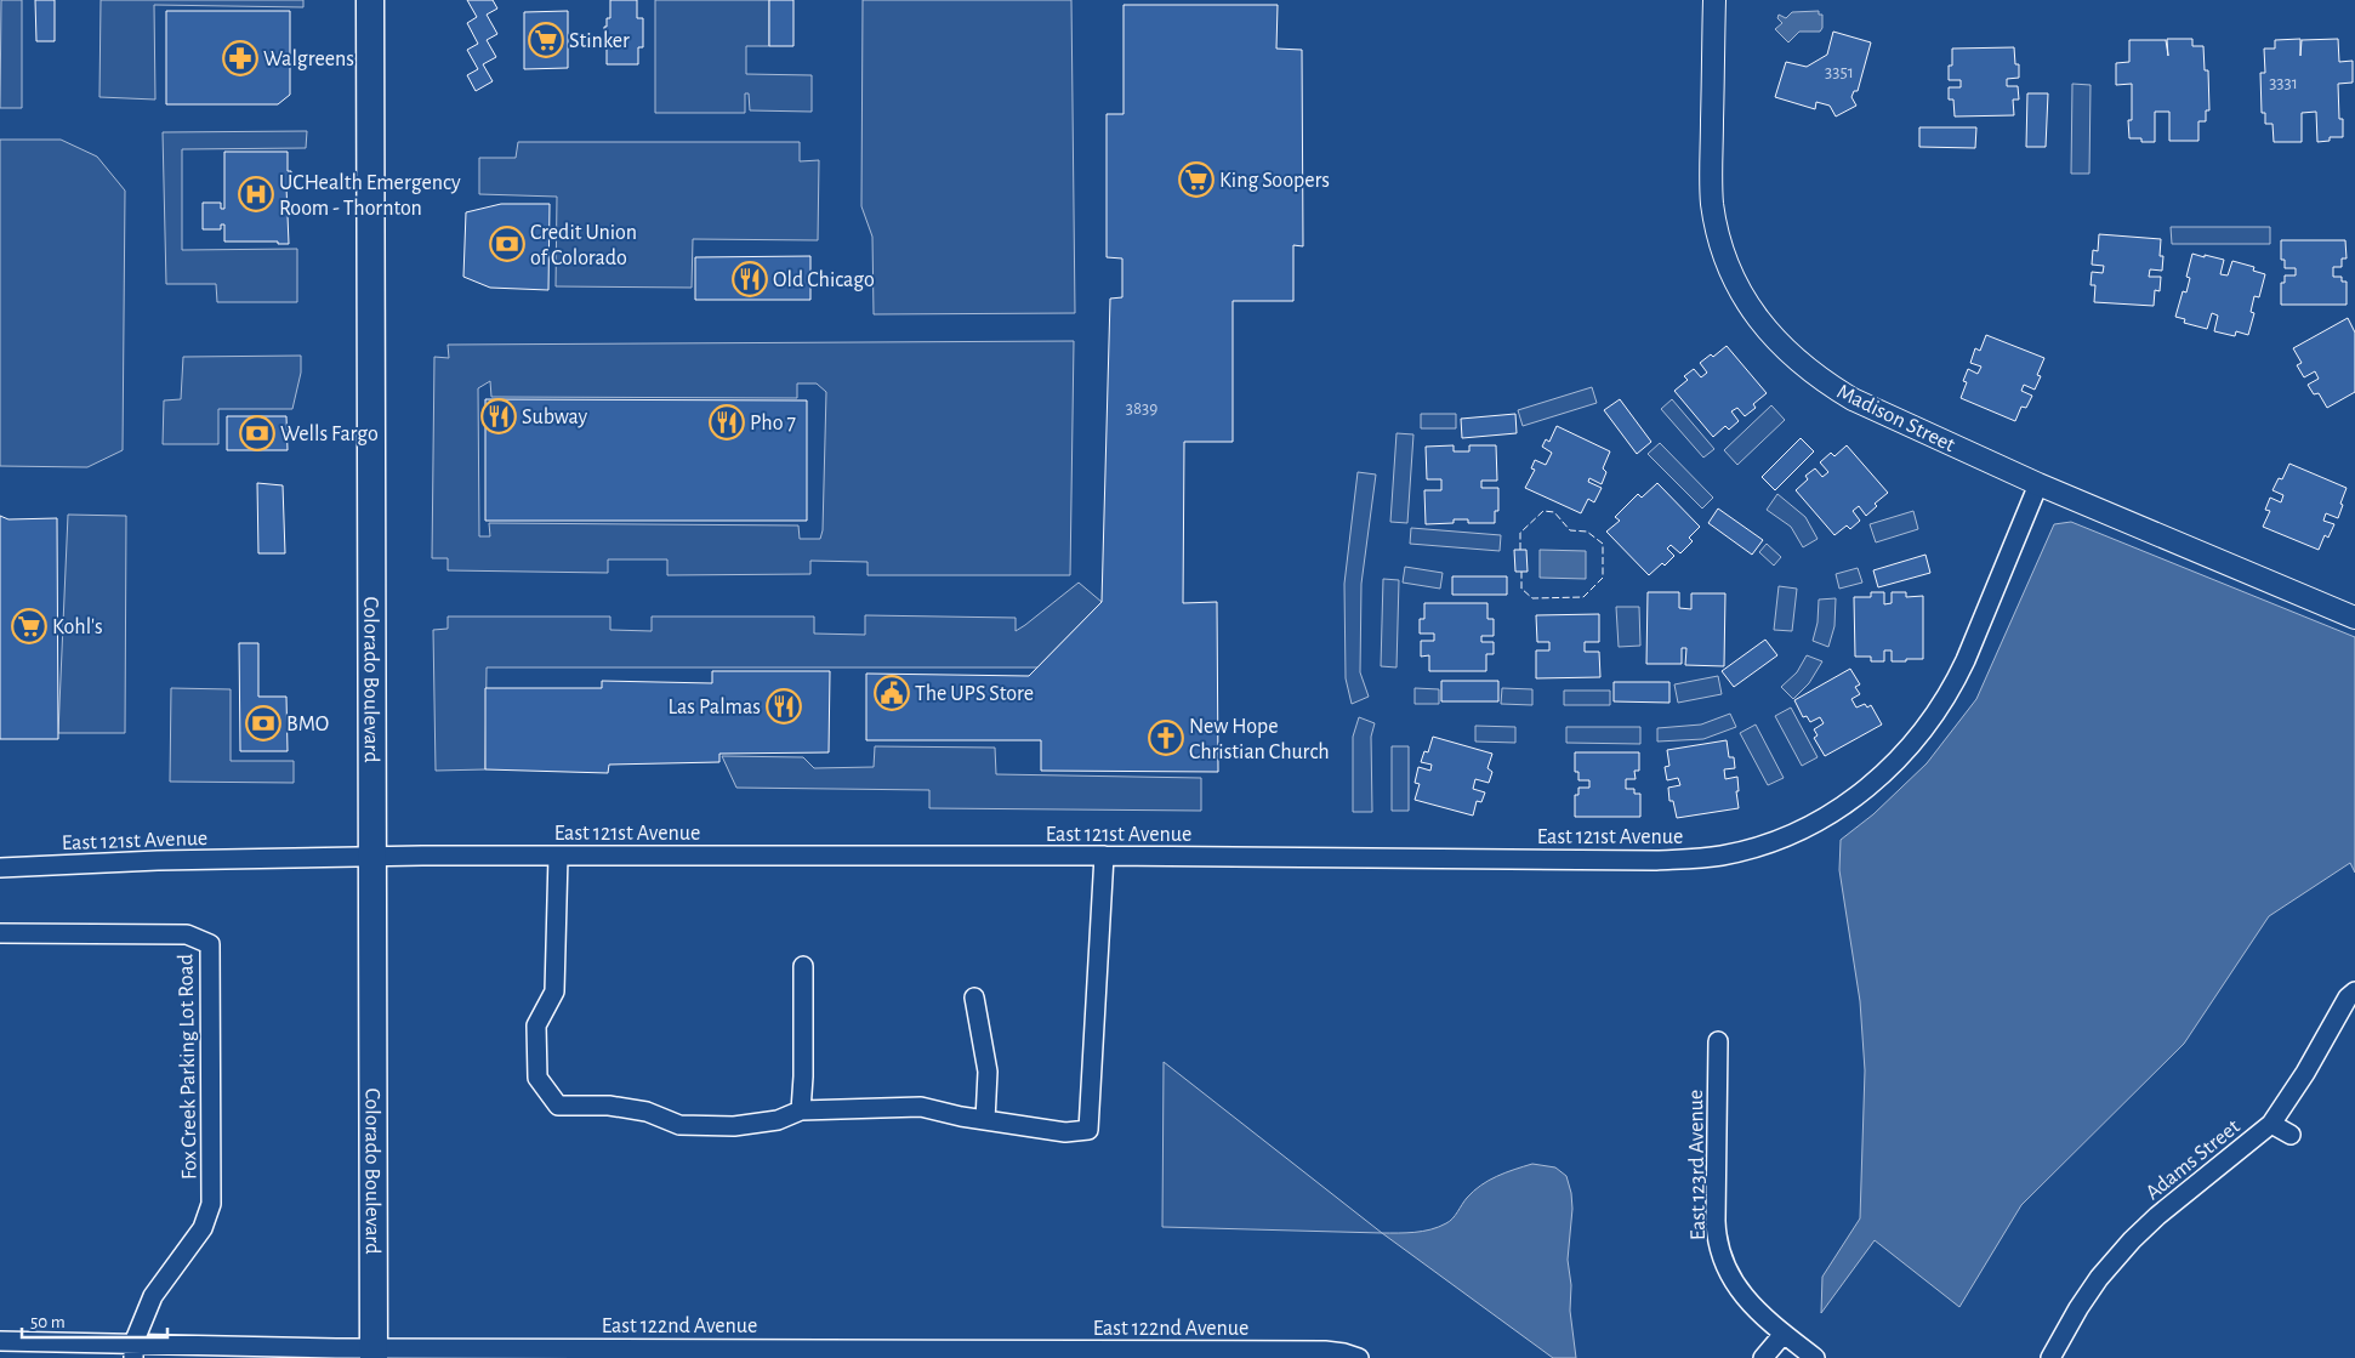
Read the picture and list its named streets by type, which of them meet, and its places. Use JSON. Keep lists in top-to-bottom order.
{
  "streets": {
    "main road": ["Colorado Boulevard"],
    "street": [
      "Madison Street",
      "East 121st Avenue",
      "Fox Creek Parking Lot Road",
      "Adams Street",
      "East 123rd Avenue",
      "East 122nd Avenue"
    ]
  },
  "crossings": [
    ["Madison Street", "East 121st Avenue"],
    ["Colorado Boulevard", "East 121st Avenue"],
    ["Colorado Boulevard", "East 122nd Avenue"],
    ["Fox Creek Parking Lot Road", "East 122nd Avenue"]
  ],
  "places": {
    "supermarket": ["Stinker", "King Soopers", "Kohl's"],
    "pharmacy": ["Walgreens"],
    "hospital": ["UCHealth Emergency Room - Thornton"],
    "bank": ["Credit Union of Colorado", "Wells Fargo", "BMO"],
    "restaurant": [
      "Old Chicago",
      "Subway",
      "Pho 7",
      "Las Palmas"
    ],
    "public building": ["The UPS Store"],
    "church": ["New Hope Christian Church"]
  },
  "house_numbers": ["3351", "3331", "3839"],
  "scale_bar": "50 m"
}
